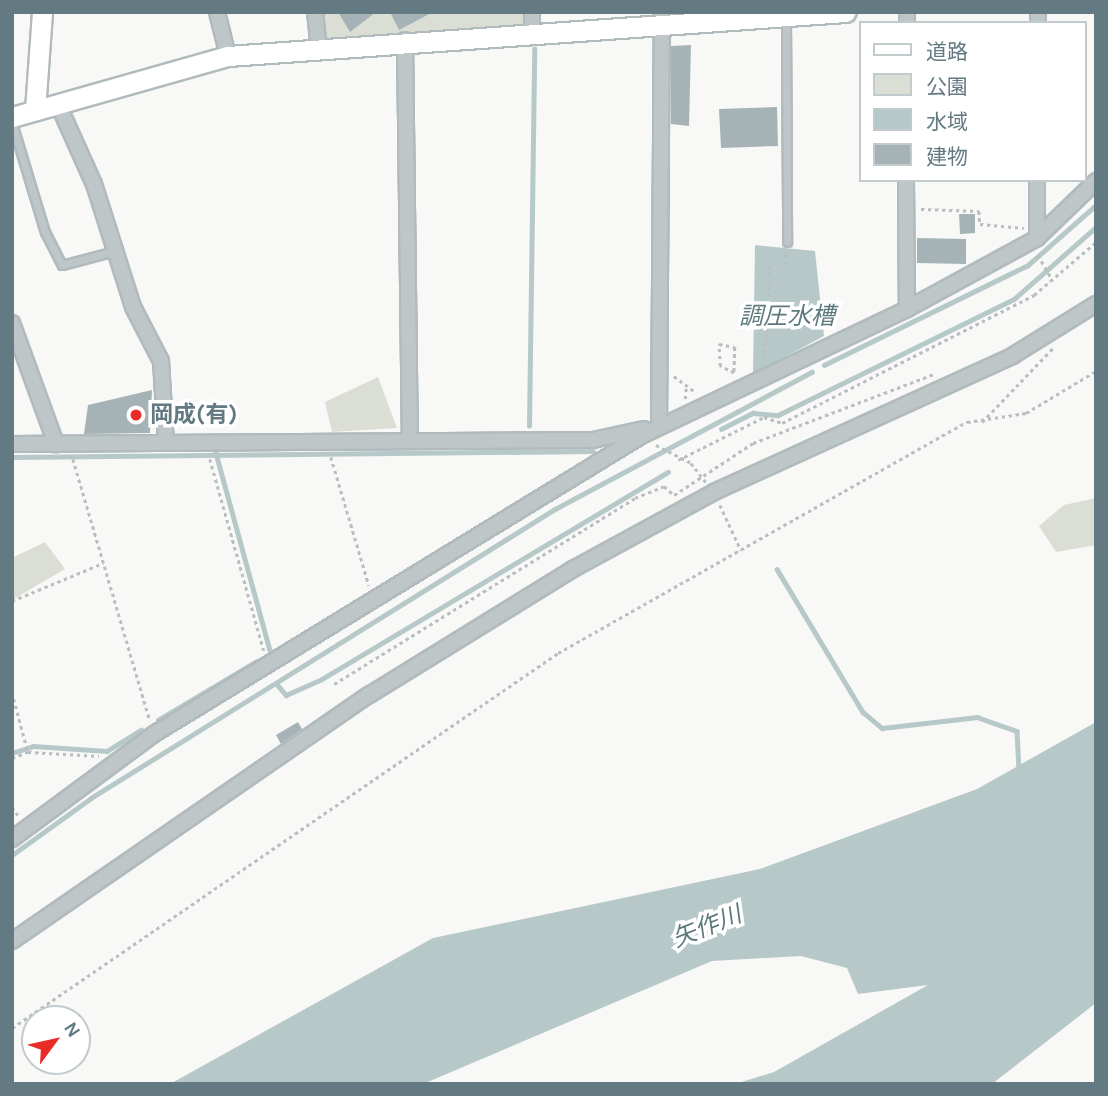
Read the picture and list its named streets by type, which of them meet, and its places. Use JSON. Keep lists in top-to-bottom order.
{
  "water": ["調圧水槽", "矢作川"],
  "places": ["岡成(有)"],
  "legend": [
    "道路",
    "公園",
    "水域",
    "建物"
  ],
  "north": "top right"
}
